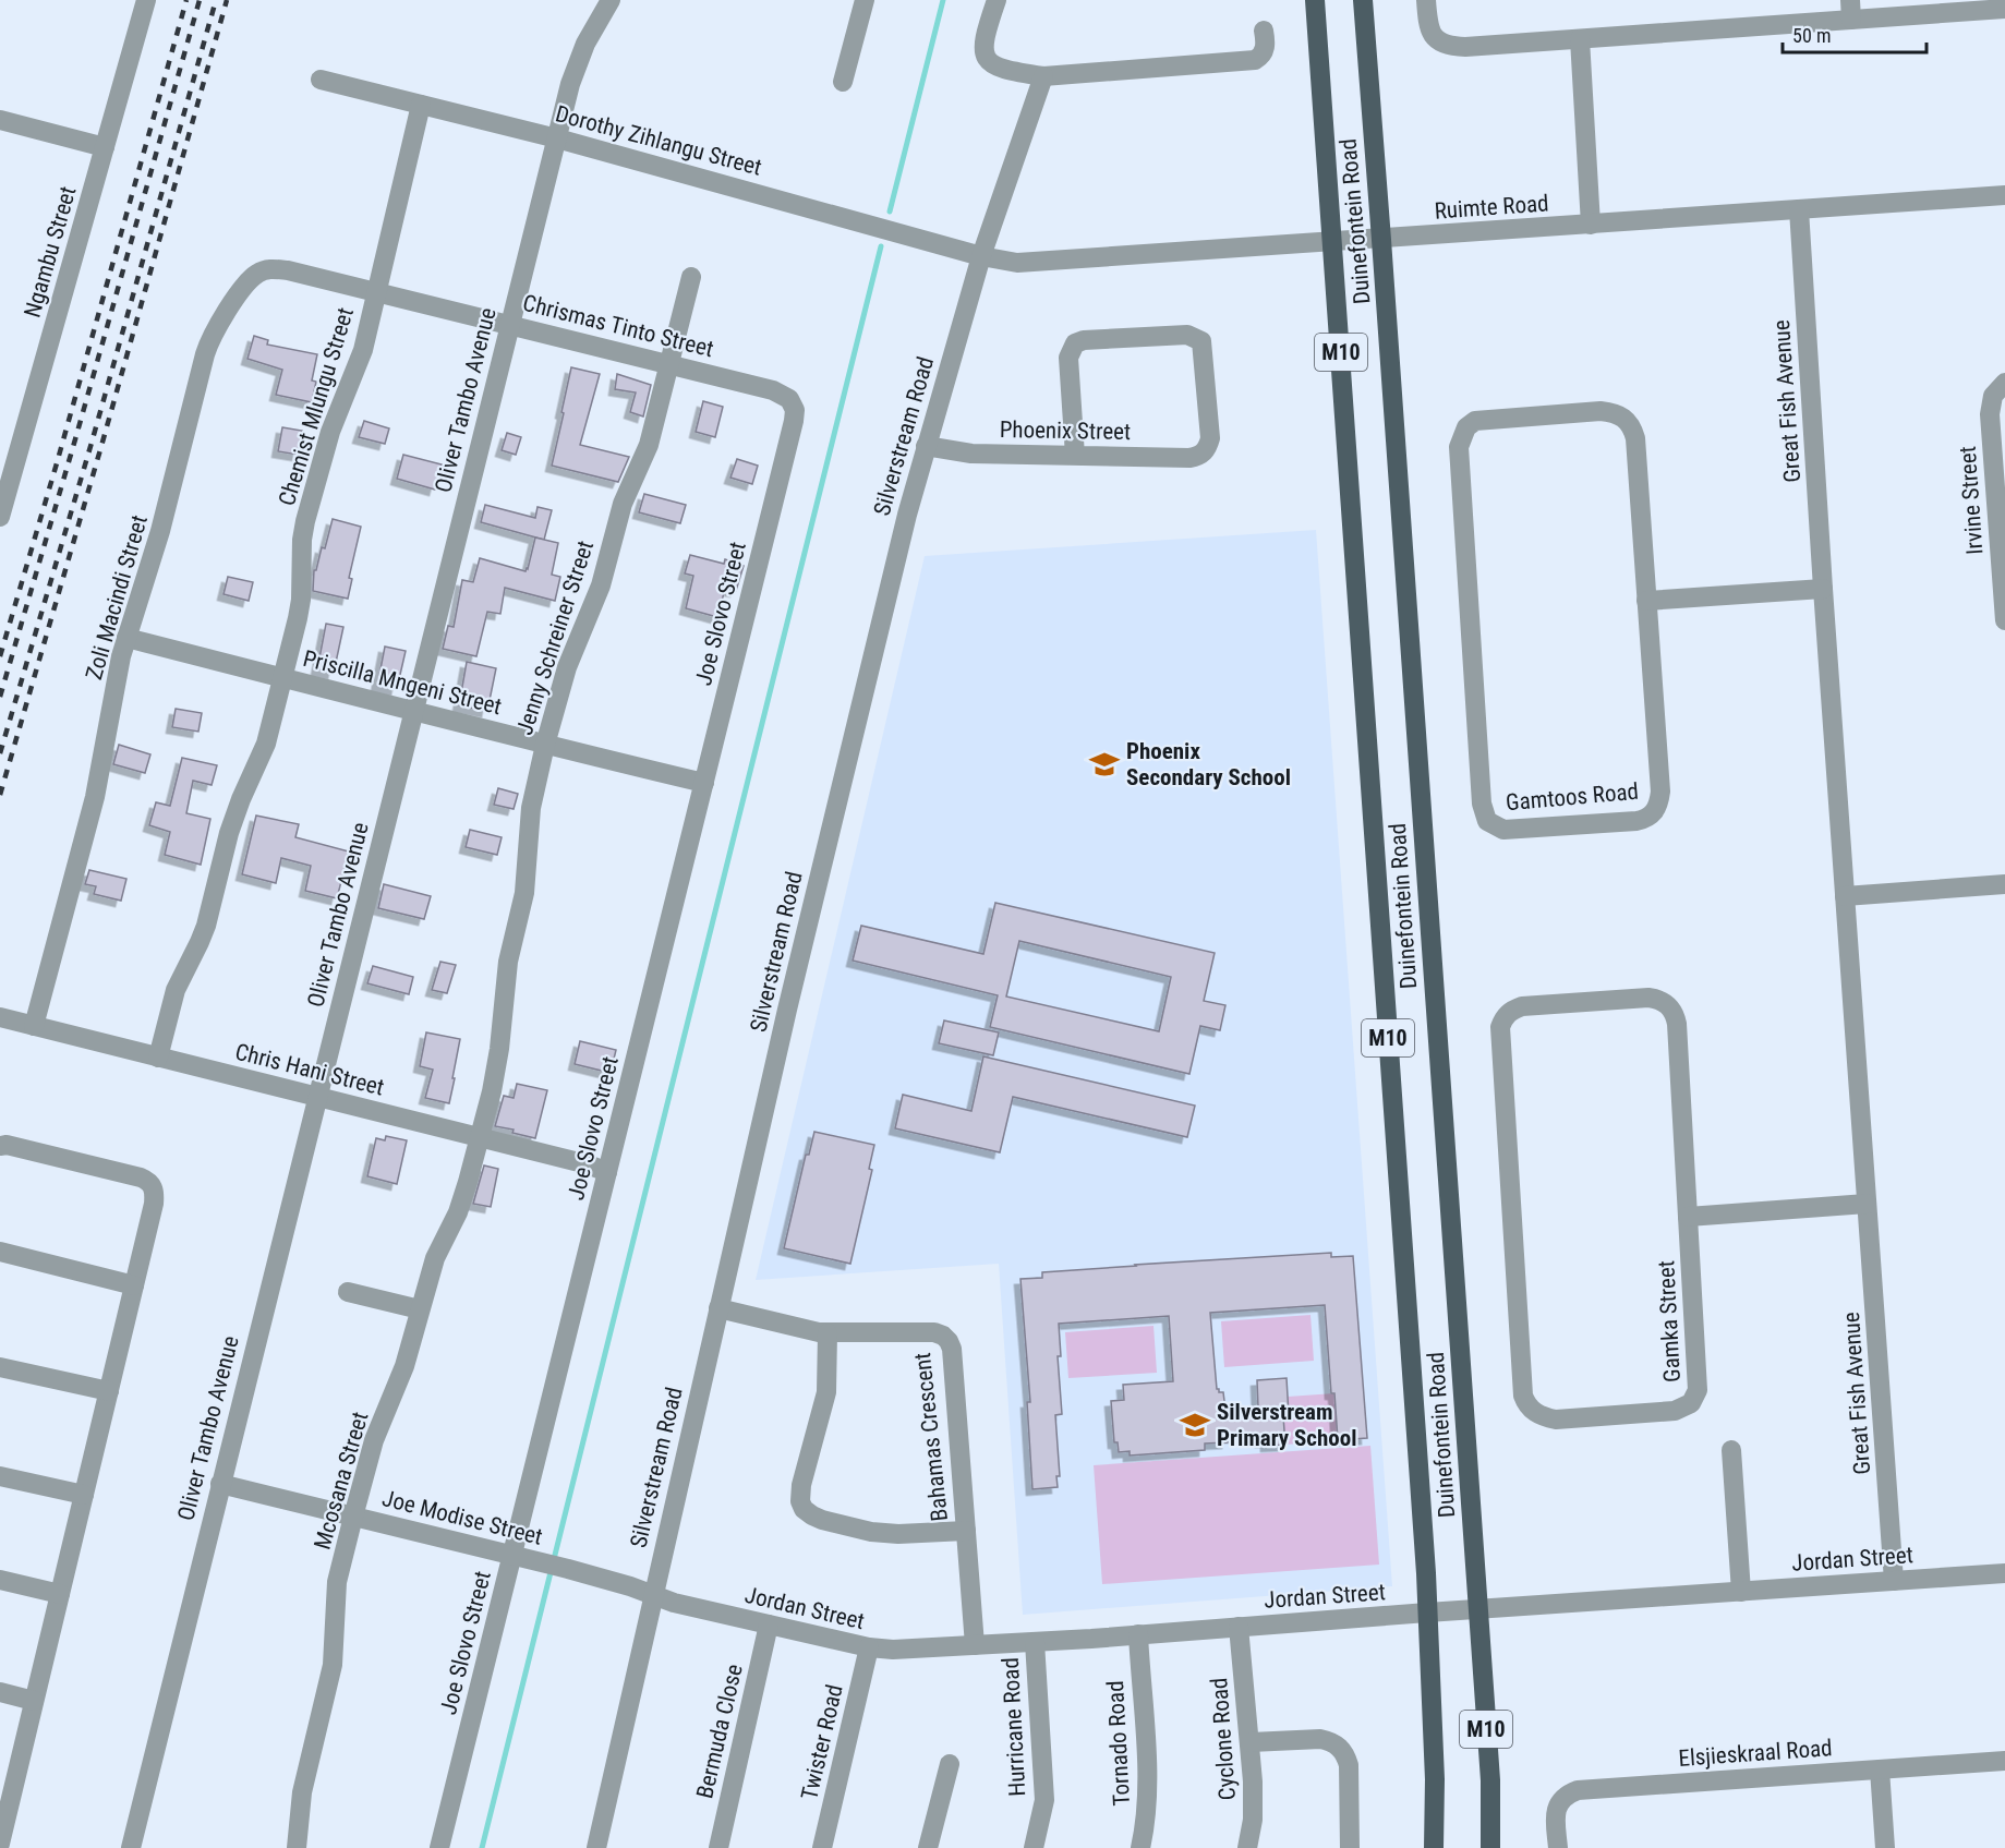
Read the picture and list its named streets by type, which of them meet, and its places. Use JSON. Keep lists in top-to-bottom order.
{
  "streets": {
    "main road": ["Duinefontein Road", "M10"],
    "street": [
      "Dorothy Zihlangu Street",
      "Ruimte Road",
      "Ngambu Street",
      "Chrismas Tinto Street",
      "Oliver Tambo Avenue",
      "Great Fish Avenue",
      "Chemist Mlungu Street",
      "Phoenix Street",
      "Silverstream Road",
      "Irvine Street",
      "Zoli Macindi Street",
      "Joe Slovo Street",
      "Jenny Schreiner Street",
      "Priscilla Mngeni Street",
      "Gamtoos Road",
      "Chris Hani Street",
      "Gamka Street",
      "Bahamas Crescent",
      "Mcosana Street",
      "Joe Modise Street",
      "Jordan Street",
      "Hurricane Road",
      "Bermuda Close",
      "Cyclone Road",
      "Twister Road",
      "Tornado Road",
      "Elsjieskraal Road"
    ]
  },
  "crossings": [
    ["Dorothy Zihlangu Street", "Ruimte Road"],
    ["Dorothy Zihlangu Street", "Oliver Tambo Avenue"],
    ["Dorothy Zihlangu Street", "Chemist Mlungu Street"],
    ["Dorothy Zihlangu Street", "Silverstream Road"],
    ["Ruimte Road", "Duinefontein Road"],
    ["Ruimte Road", "Great Fish Avenue"],
    ["Ruimte Road", "Silverstream Road"],
    ["Duinefontein Road", "Jordan Street"],
    ["Chrismas Tinto Street", "Oliver Tambo Avenue"],
    ["Chrismas Tinto Street", "Chemist Mlungu Street"],
    ["Chrismas Tinto Street", "Zoli Macindi Street"],
    ["Chrismas Tinto Street", "Joe Slovo Street"],
    ["Chrismas Tinto Street", "Jenny Schreiner Street"],
    ["Oliver Tambo Avenue", "Priscilla Mngeni Street"],
    ["Oliver Tambo Avenue", "Chris Hani Street"],
    ["Oliver Tambo Avenue", "Joe Modise Street"],
    ["Great Fish Avenue", "Jordan Street"],
    ["Chemist Mlungu Street", "Priscilla Mngeni Street"],
    ["Chemist Mlungu Street", "Chris Hani Street"],
    ["Phoenix Street", "Silverstream Road"],
    ["Silverstream Road", "Bahamas Crescent"],
    ["Silverstream Road", "Joe Modise Street"],
    ["Silverstream Road", "Jordan Street"],
    ["Zoli Macindi Street", "Priscilla Mngeni Street"],
    ["Zoli Macindi Street", "Chris Hani Street"],
    ["Joe Slovo Street", "Priscilla Mngeni Street"],
    ["Joe Slovo Street", "Chris Hani Street"],
    ["Joe Slovo Street", "Joe Modise Street"],
    ["Jenny Schreiner Street", "Priscilla Mngeni Street"],
    ["Jenny Schreiner Street", "Chris Hani Street"],
    ["Jenny Schreiner Street", "Mcosana Street"],
    ["Chris Hani Street", "Mcosana Street"],
    ["Bahamas Crescent", "Jordan Street"],
    ["Mcosana Street", "Joe Modise Street"],
    ["Joe Modise Street", "Jordan Street"],
    ["Jordan Street", "Hurricane Road"],
    ["Jordan Street", "Bermuda Close"],
    ["Jordan Street", "Cyclone Road"],
    ["Jordan Street", "Twister Road"],
    ["Jordan Street", "Tornado Road"]
  ],
  "places": {
    "school or university": ["Phoenix Secondary School", "Silverstream Primary School"]
  },
  "scale_bar": "50 m"
}
